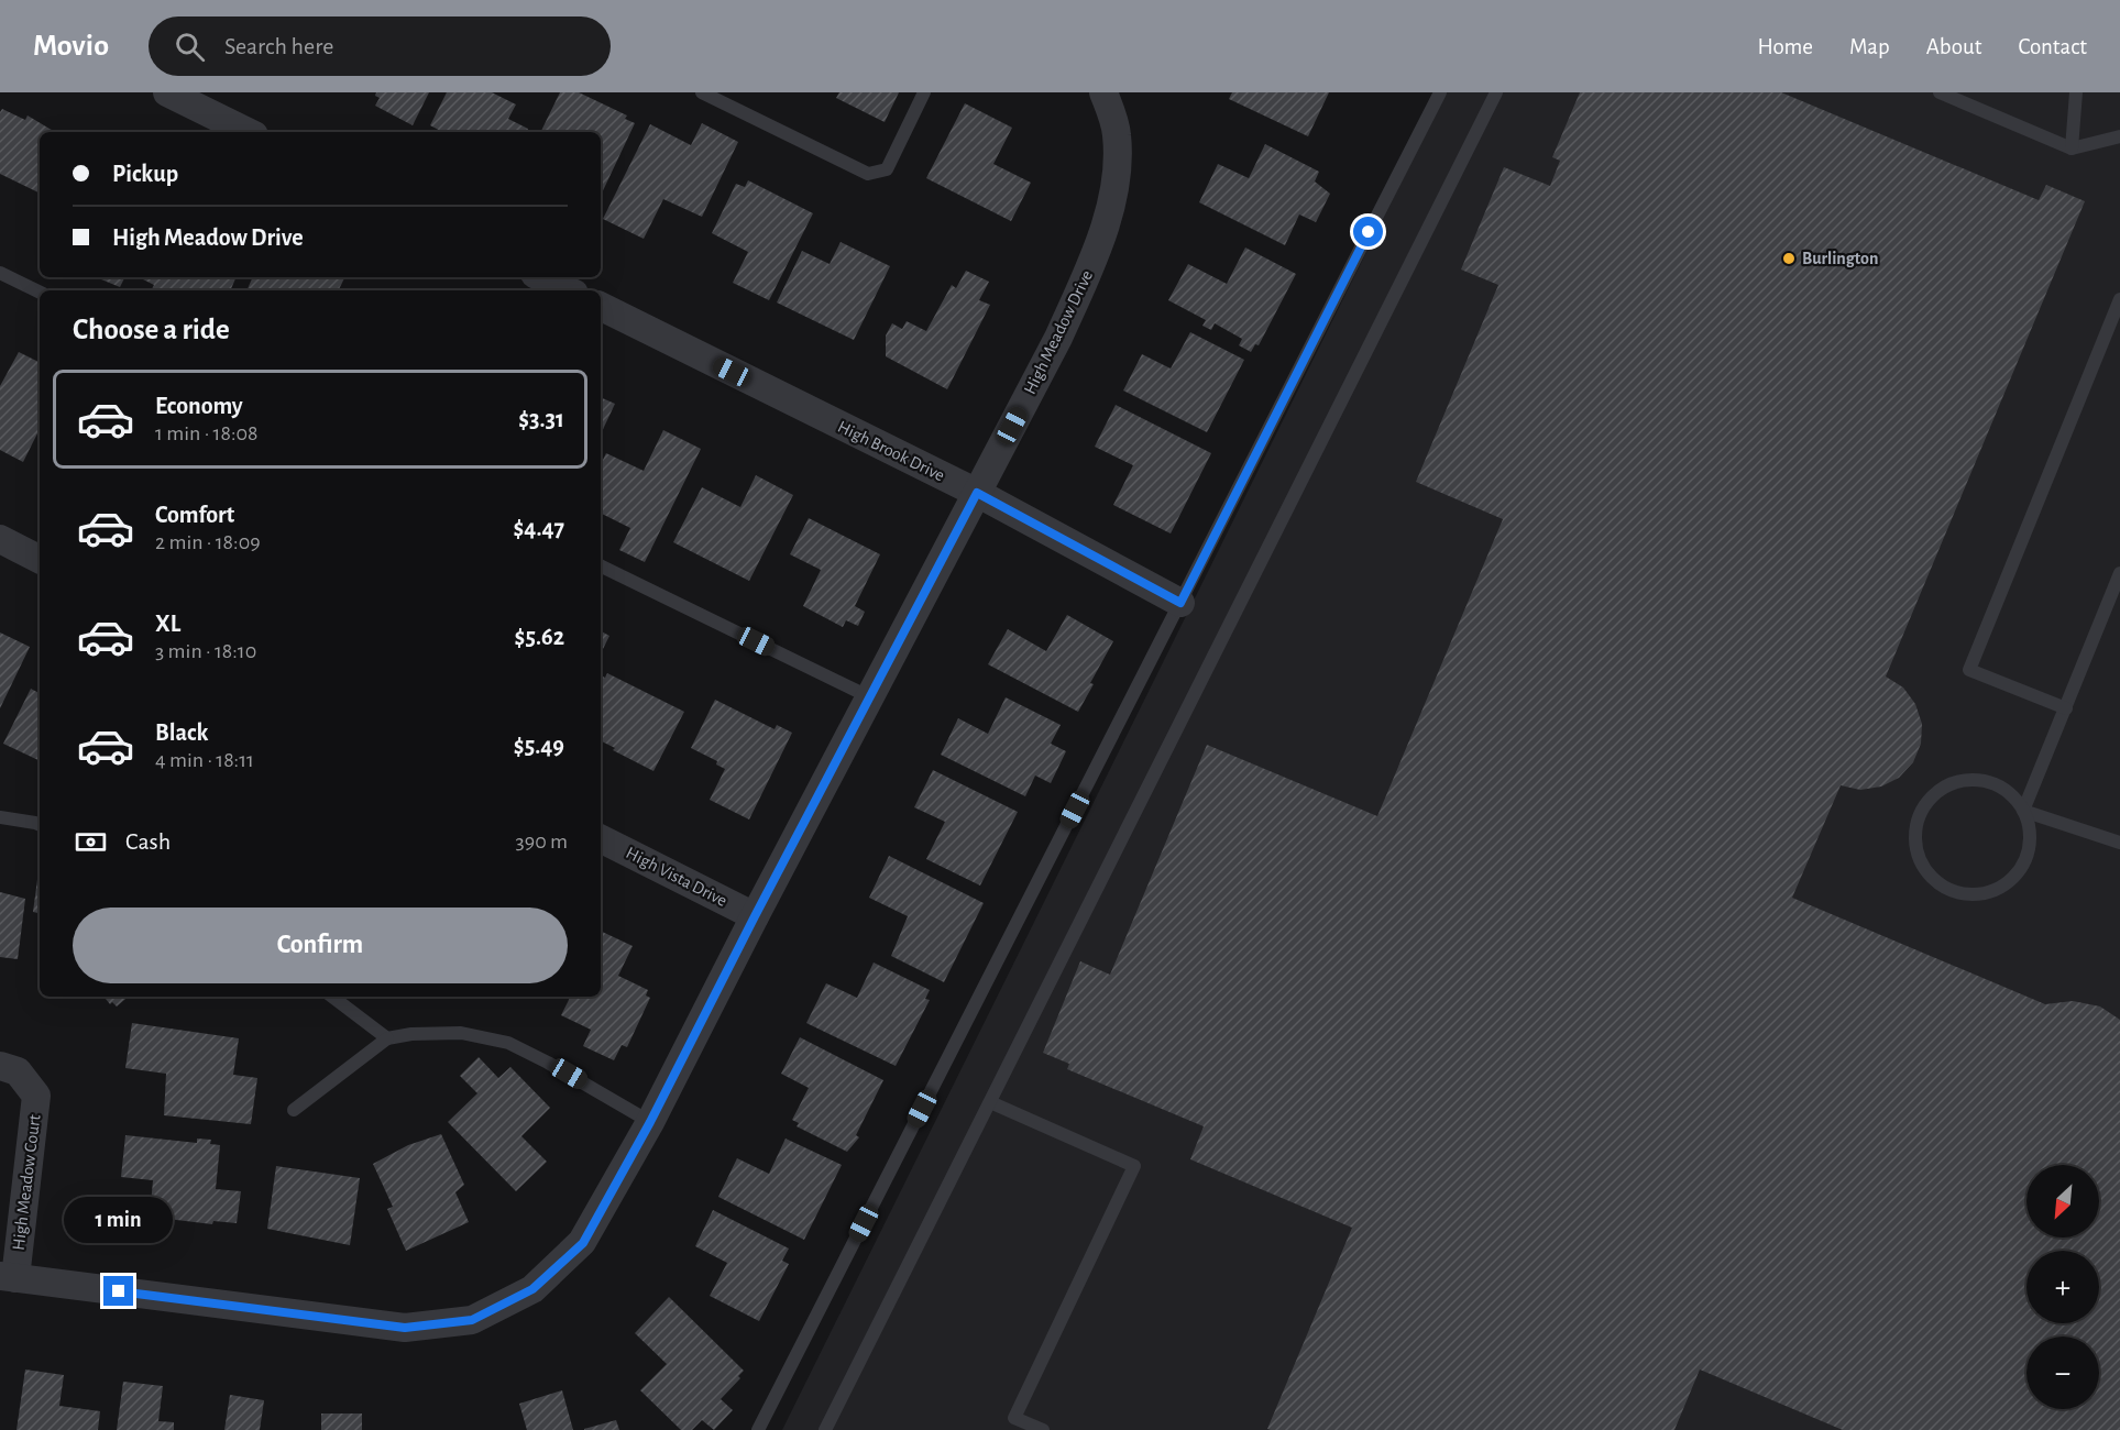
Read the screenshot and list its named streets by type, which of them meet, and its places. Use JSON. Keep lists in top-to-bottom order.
{
  "streets": {
    "street": [
      "High Meadow Drive",
      "High Brook Drive",
      "High Vista Drive",
      "High Meadow Court"
    ]
  },
  "crossings": [
    ["High Meadow Drive", "High Brook Drive"],
    ["High Meadow Drive", "High Vista Drive"],
    ["High Meadow Drive", "High Meadow Court"]
  ],
  "places": ["Burlington"],
  "north": "bottom left",
  "page": {
    "header": "Movio",
    "search": "Search here",
    "nav": [
      "Home",
      "Map",
      "About",
      "Contact"
    ],
    "banner": ["Pickup", "High Meadow Drive"],
    "heading": "Choose a ride",
    "list": [
      {
        "name": "Economy",
        "note": "1 min · 18:08",
        "value": "$3.31"
      },
      {
        "name": "Comfort",
        "note": "2 min · 18:09",
        "value": "$4.47"
      },
      {
        "name": "XL",
        "note": "3 min · 18:10",
        "value": "$5.62"
      },
      {
        "name": "Black",
        "note": "4 min · 18:11",
        "value": "$5.49"
      }
    ],
    "pay": ["Cash", "390 m"],
    "buttons": "Confirm",
    "map_buttons": ["+", "−"],
    "bubble": "1 min"
  }
}
